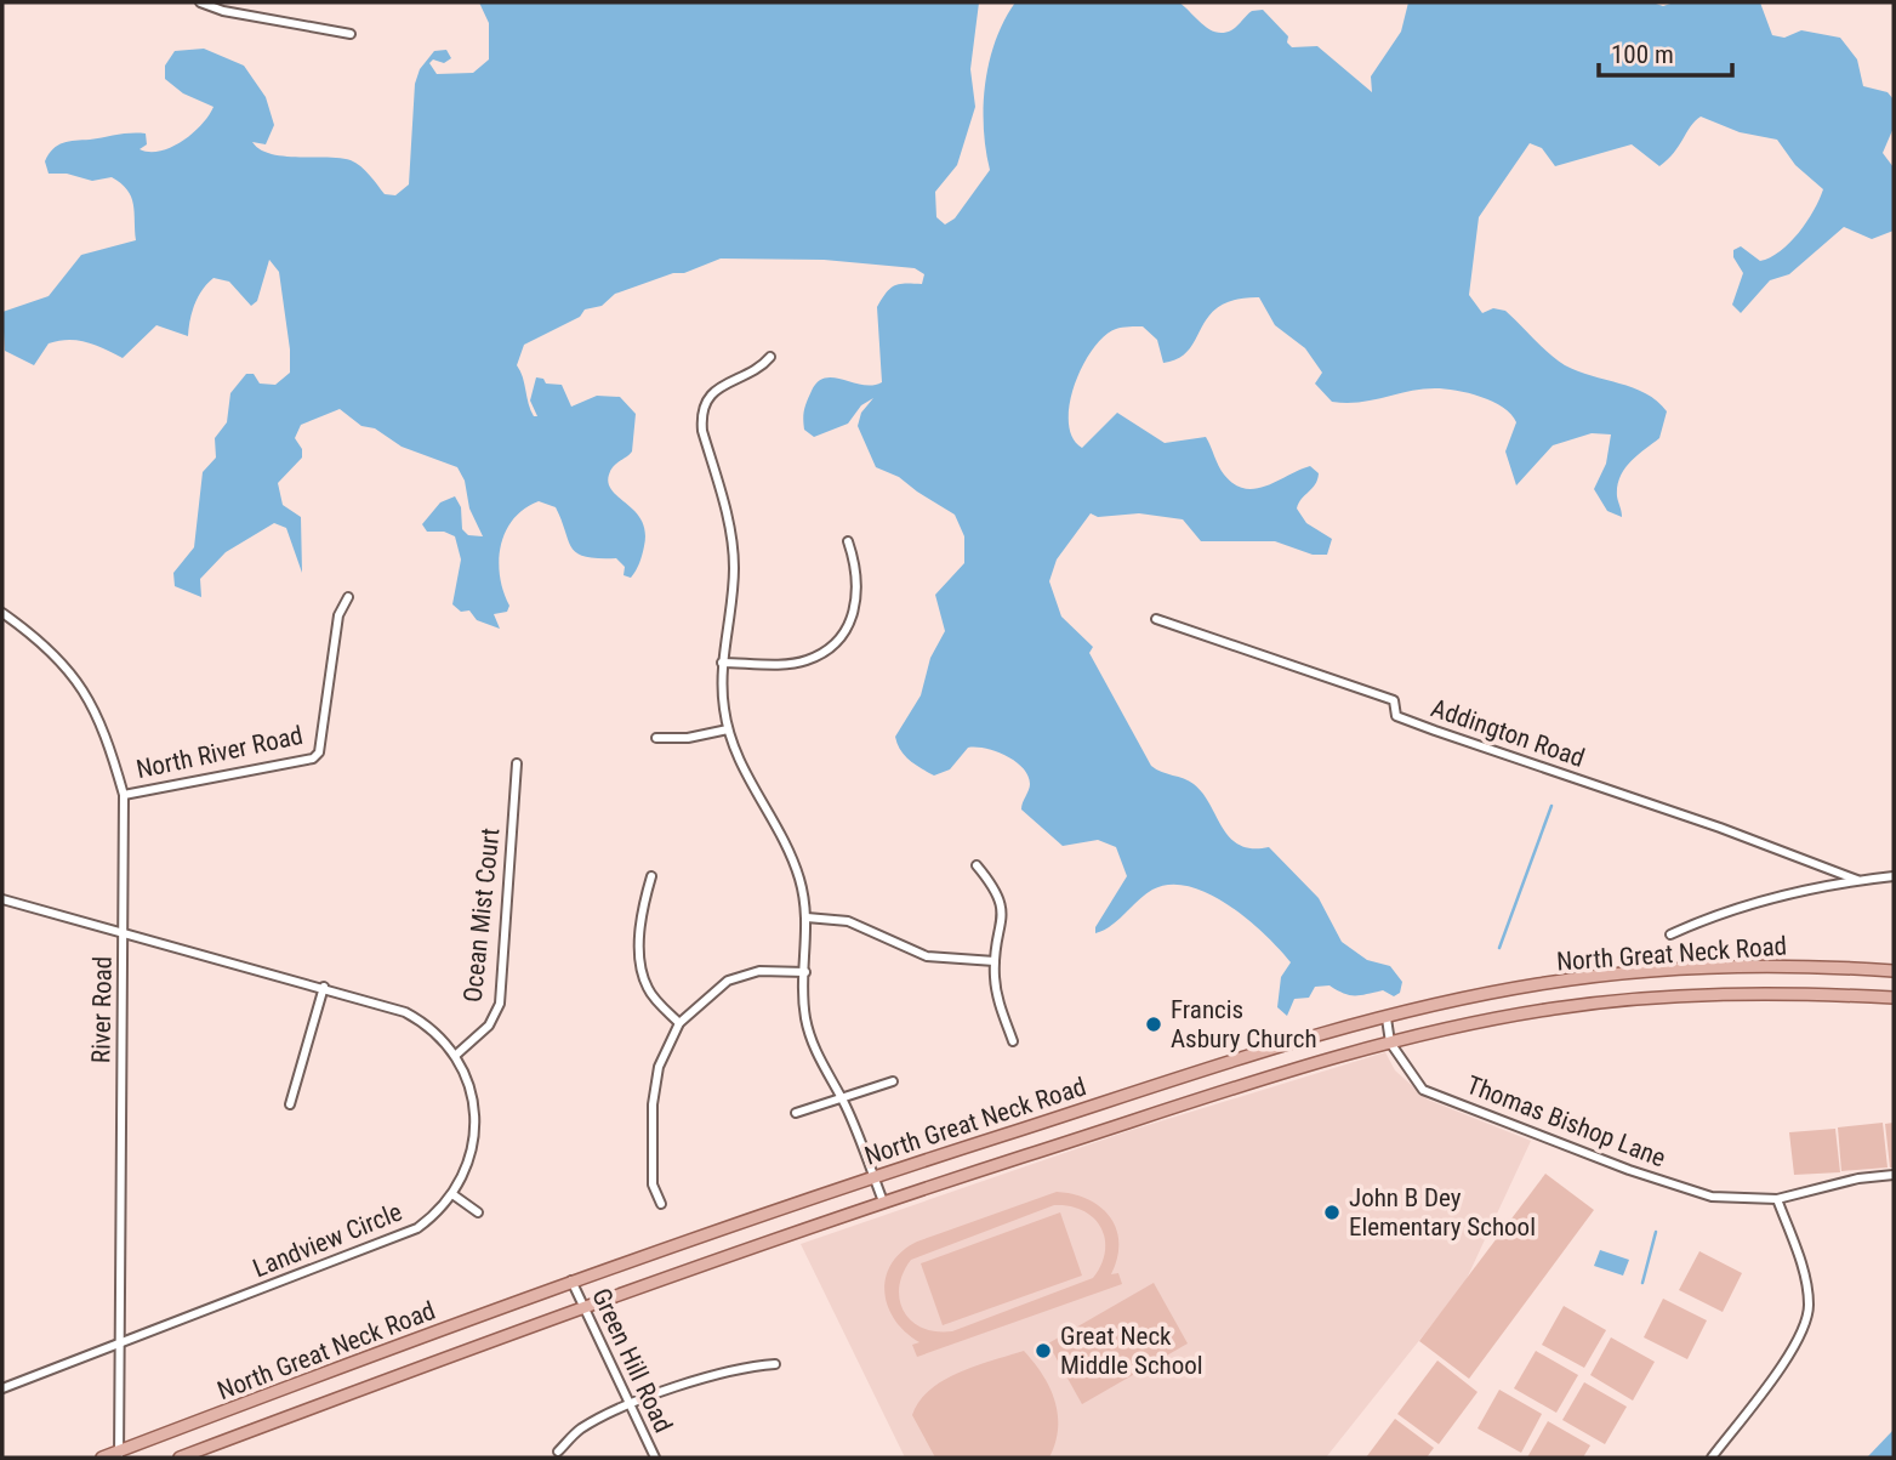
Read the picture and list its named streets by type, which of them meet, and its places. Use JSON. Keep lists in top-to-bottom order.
{
  "streets": {
    "main road": ["North Great Neck Road"],
    "street": [
      "Addington Road",
      "North River Road",
      "Ocean Mist Court",
      "River Road",
      "Thomas Bishop Lane",
      "Landview Circle",
      "Green Hill Road"
    ]
  },
  "crossings": [
    ["North River Road", "River Road"],
    ["Ocean Mist Court", "Landview Circle"],
    ["North Great Neck Road", "River Road"],
    ["North Great Neck Road", "Thomas Bishop Lane"],
    ["North Great Neck Road", "Green Hill Road"],
    ["River Road", "Landview Circle"]
  ],
  "places": ["Francis Asbury Church", "John B Dey Elementary School", "Great Neck Middle School"],
  "scale_bar": "100 m"
}
